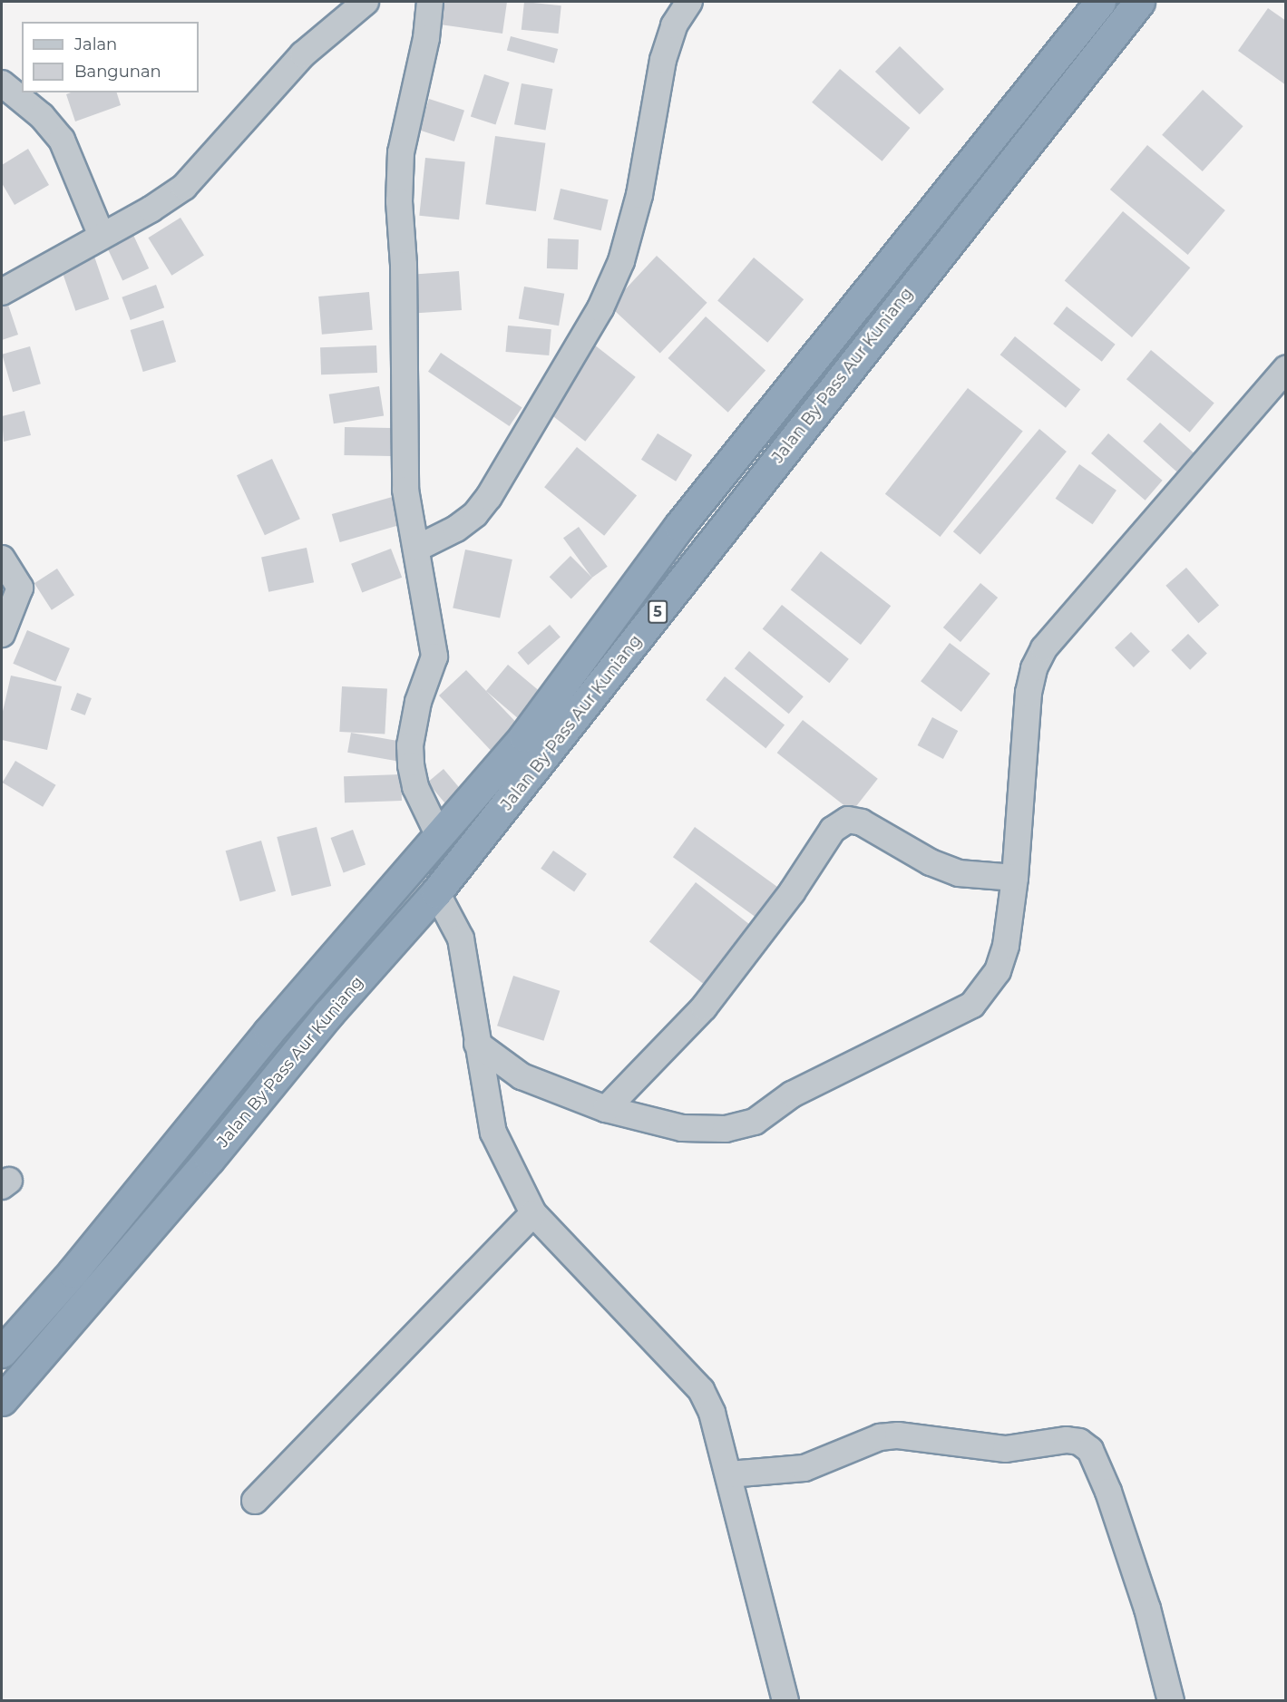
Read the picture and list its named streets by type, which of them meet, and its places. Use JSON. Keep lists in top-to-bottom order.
{
  "streets": {
    "highway": ["Jalan By Pass Aur Kuniang", "5"]
  },
  "legend": ["Jalan", "Bangunan"]
}
